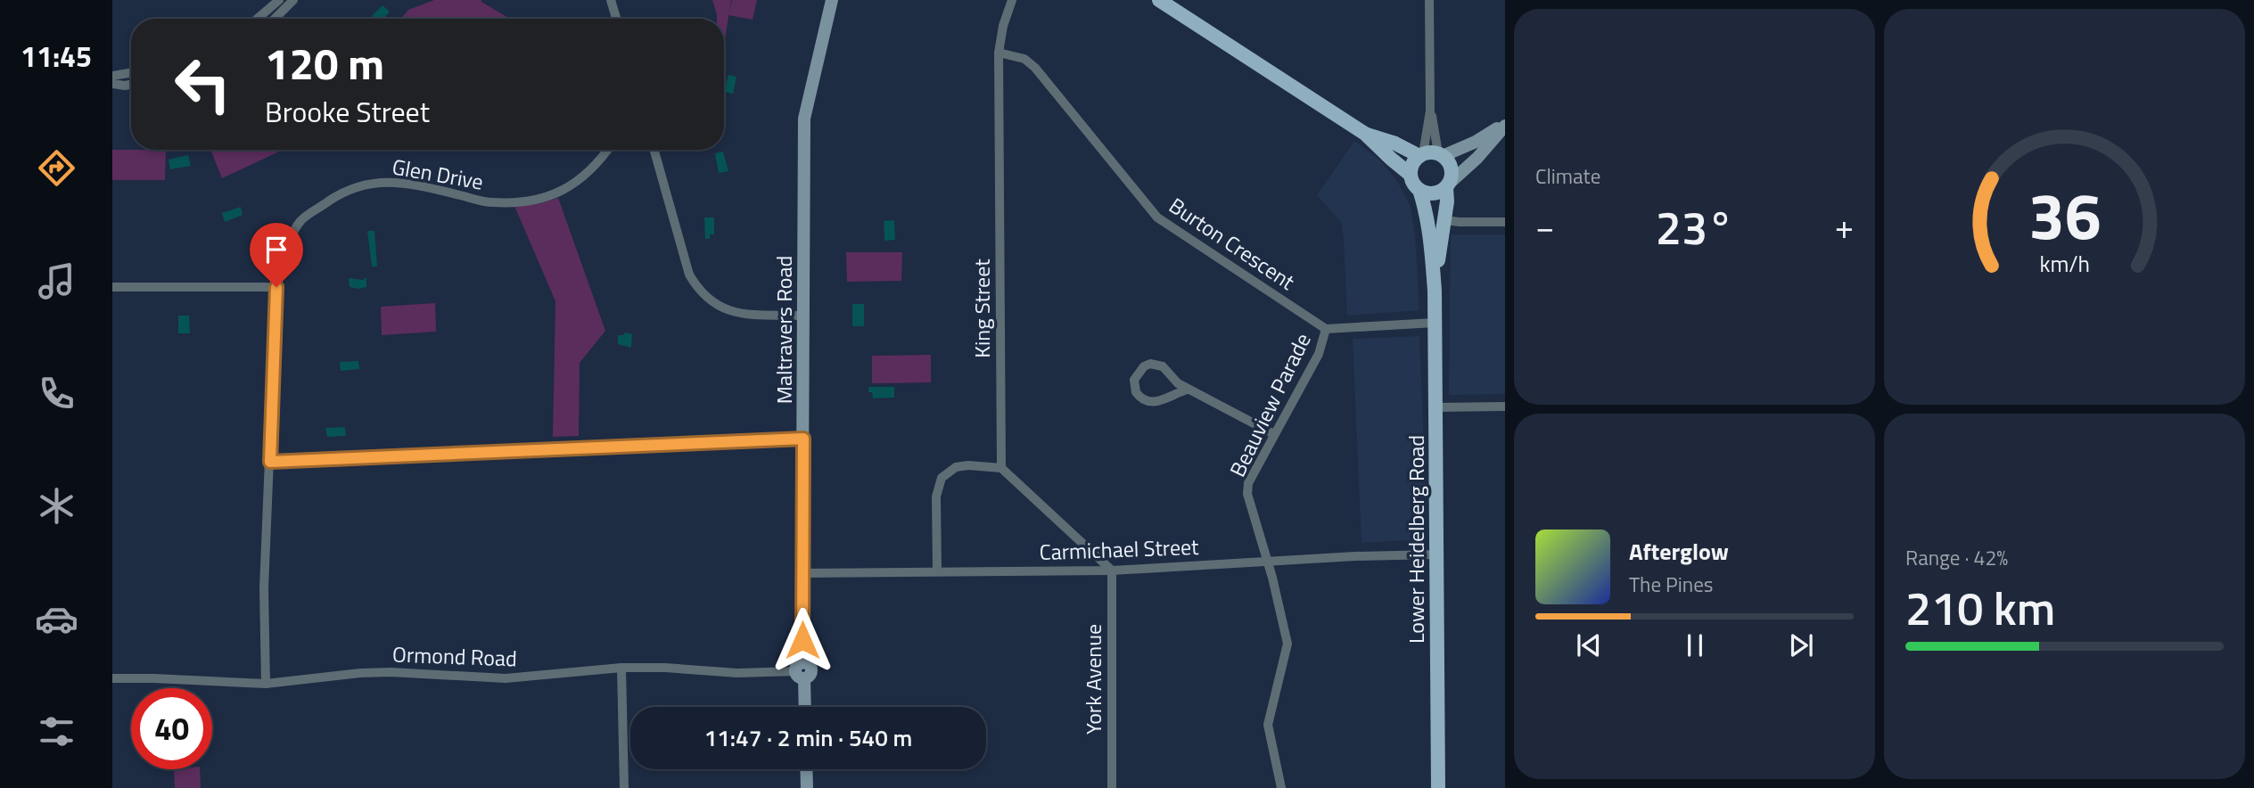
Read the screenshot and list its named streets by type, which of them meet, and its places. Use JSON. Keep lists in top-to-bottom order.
{
  "streets": {
    "main road": ["Lower Heidelberg Road"],
    "street": [
      "Glen Drive",
      "Burton Crescent",
      "King Street",
      "Maltravers Road",
      "Beauview Parade",
      "Carmichael Street",
      "Ormond Road",
      "York Avenue"
    ]
  },
  "crossings": [
    ["Glen Drive", "Ormond Road"],
    ["Burton Crescent", "King Street"],
    ["Burton Crescent", "Beauview Parade"],
    ["Maltravers Road", "Carmichael Street"],
    ["Maltravers Road", "Ormond Road"],
    ["Beauview Parade", "Carmichael Street"],
    ["Lower Heidelberg Road", "Carmichael Street"],
    ["Carmichael Street", "York Avenue"]
  ],
  "page": {
    "tabs": "11:45",
    "tile": [
      "Climate",
      ["Range · 42%", "210 km"]
    ],
    "turn": ["120 m", "Brooke Street"],
    "heat": ["−", "23°", "+"],
    "song": ["Afterglow", "The Pines"],
    "limit": "40",
    "trip": "11:47 · 2 min · 540 m",
    "gauge": ["36", "km/h"]
  }
}
